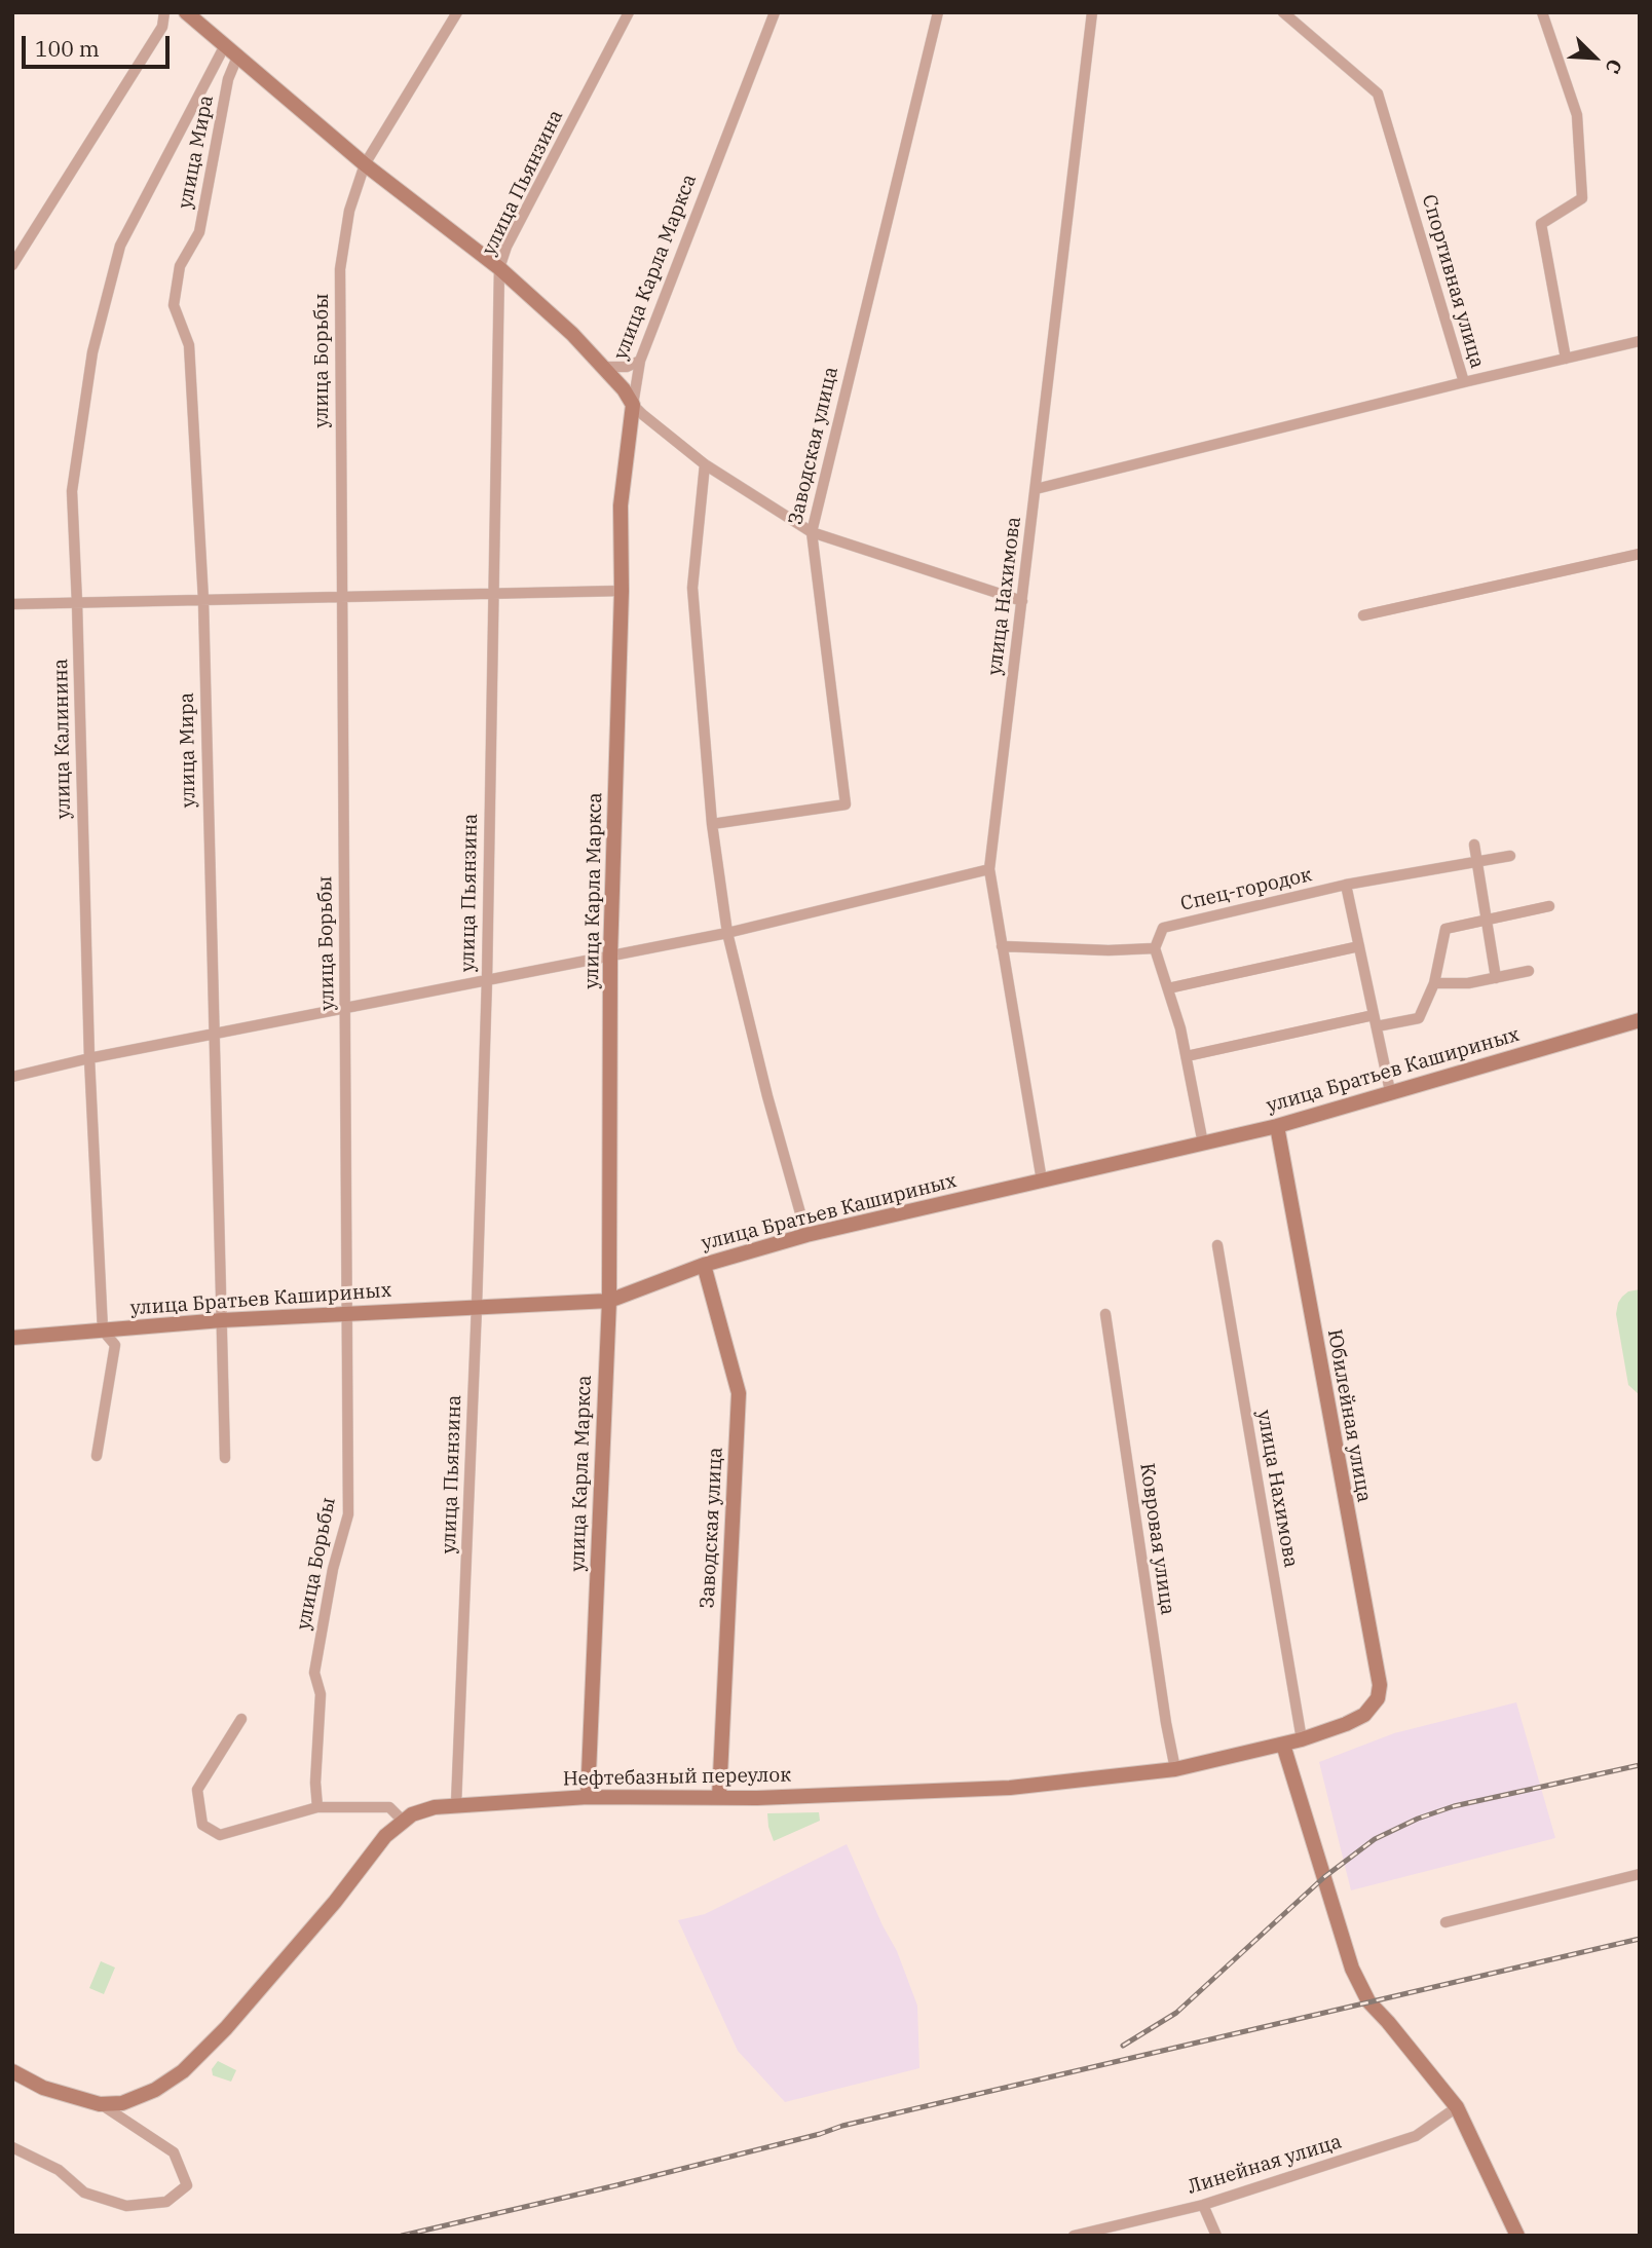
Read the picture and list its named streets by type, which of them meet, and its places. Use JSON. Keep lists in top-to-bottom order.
{
  "streets": {
    "main road": [
      "улица Карла Маркса",
      "Заводская улица",
      "улица Братьев Кашириных",
      "Юбилейная улица",
      "Нефтебазный переулок"
    ],
    "street": [
      "улица Мира",
      "улица Пьянзина",
      "Спортивная улица",
      "улица Борьбы",
      "улица Нахимова",
      "улица Калинина",
      "Спец-городок",
      "Ковровая улица",
      "Линейная улица"
    ]
  },
  "crossings": [
    ["улица Мира", "улица Братьев Кашириных"],
    ["улица Пьянзина", "улица Братьев Кашириных"],
    ["улица Пьянзина", "Нефтебазный переулок"],
    ["улица Карла Маркса", "улица Братьев Кашириных"],
    ["улица Карла Маркса", "Нефтебазный переулок"],
    ["Спортивная улица", "улица Нахимова"],
    ["улица Борьбы", "улица Братьев Кашириных"],
    ["Заводская улица", "улица Братьев Кашириных"],
    ["Заводская улица", "Нефтебазный переулок"],
    ["улица Нахимова", "улица Братьев Кашириных"],
    ["улица Нахимова", "Нефтебазный переулок"],
    ["улица Калинина", "улица Братьев Кашириных"],
    ["улица Братьев Кашириных", "Юбилейная улица"],
    ["Юбилейная улица", "Нефтебазный переулок"],
    ["Ковровая улица", "Нефтебазный переулок"]
  ],
  "scale_bar": "100 m",
  "north": "bottom right"
}
